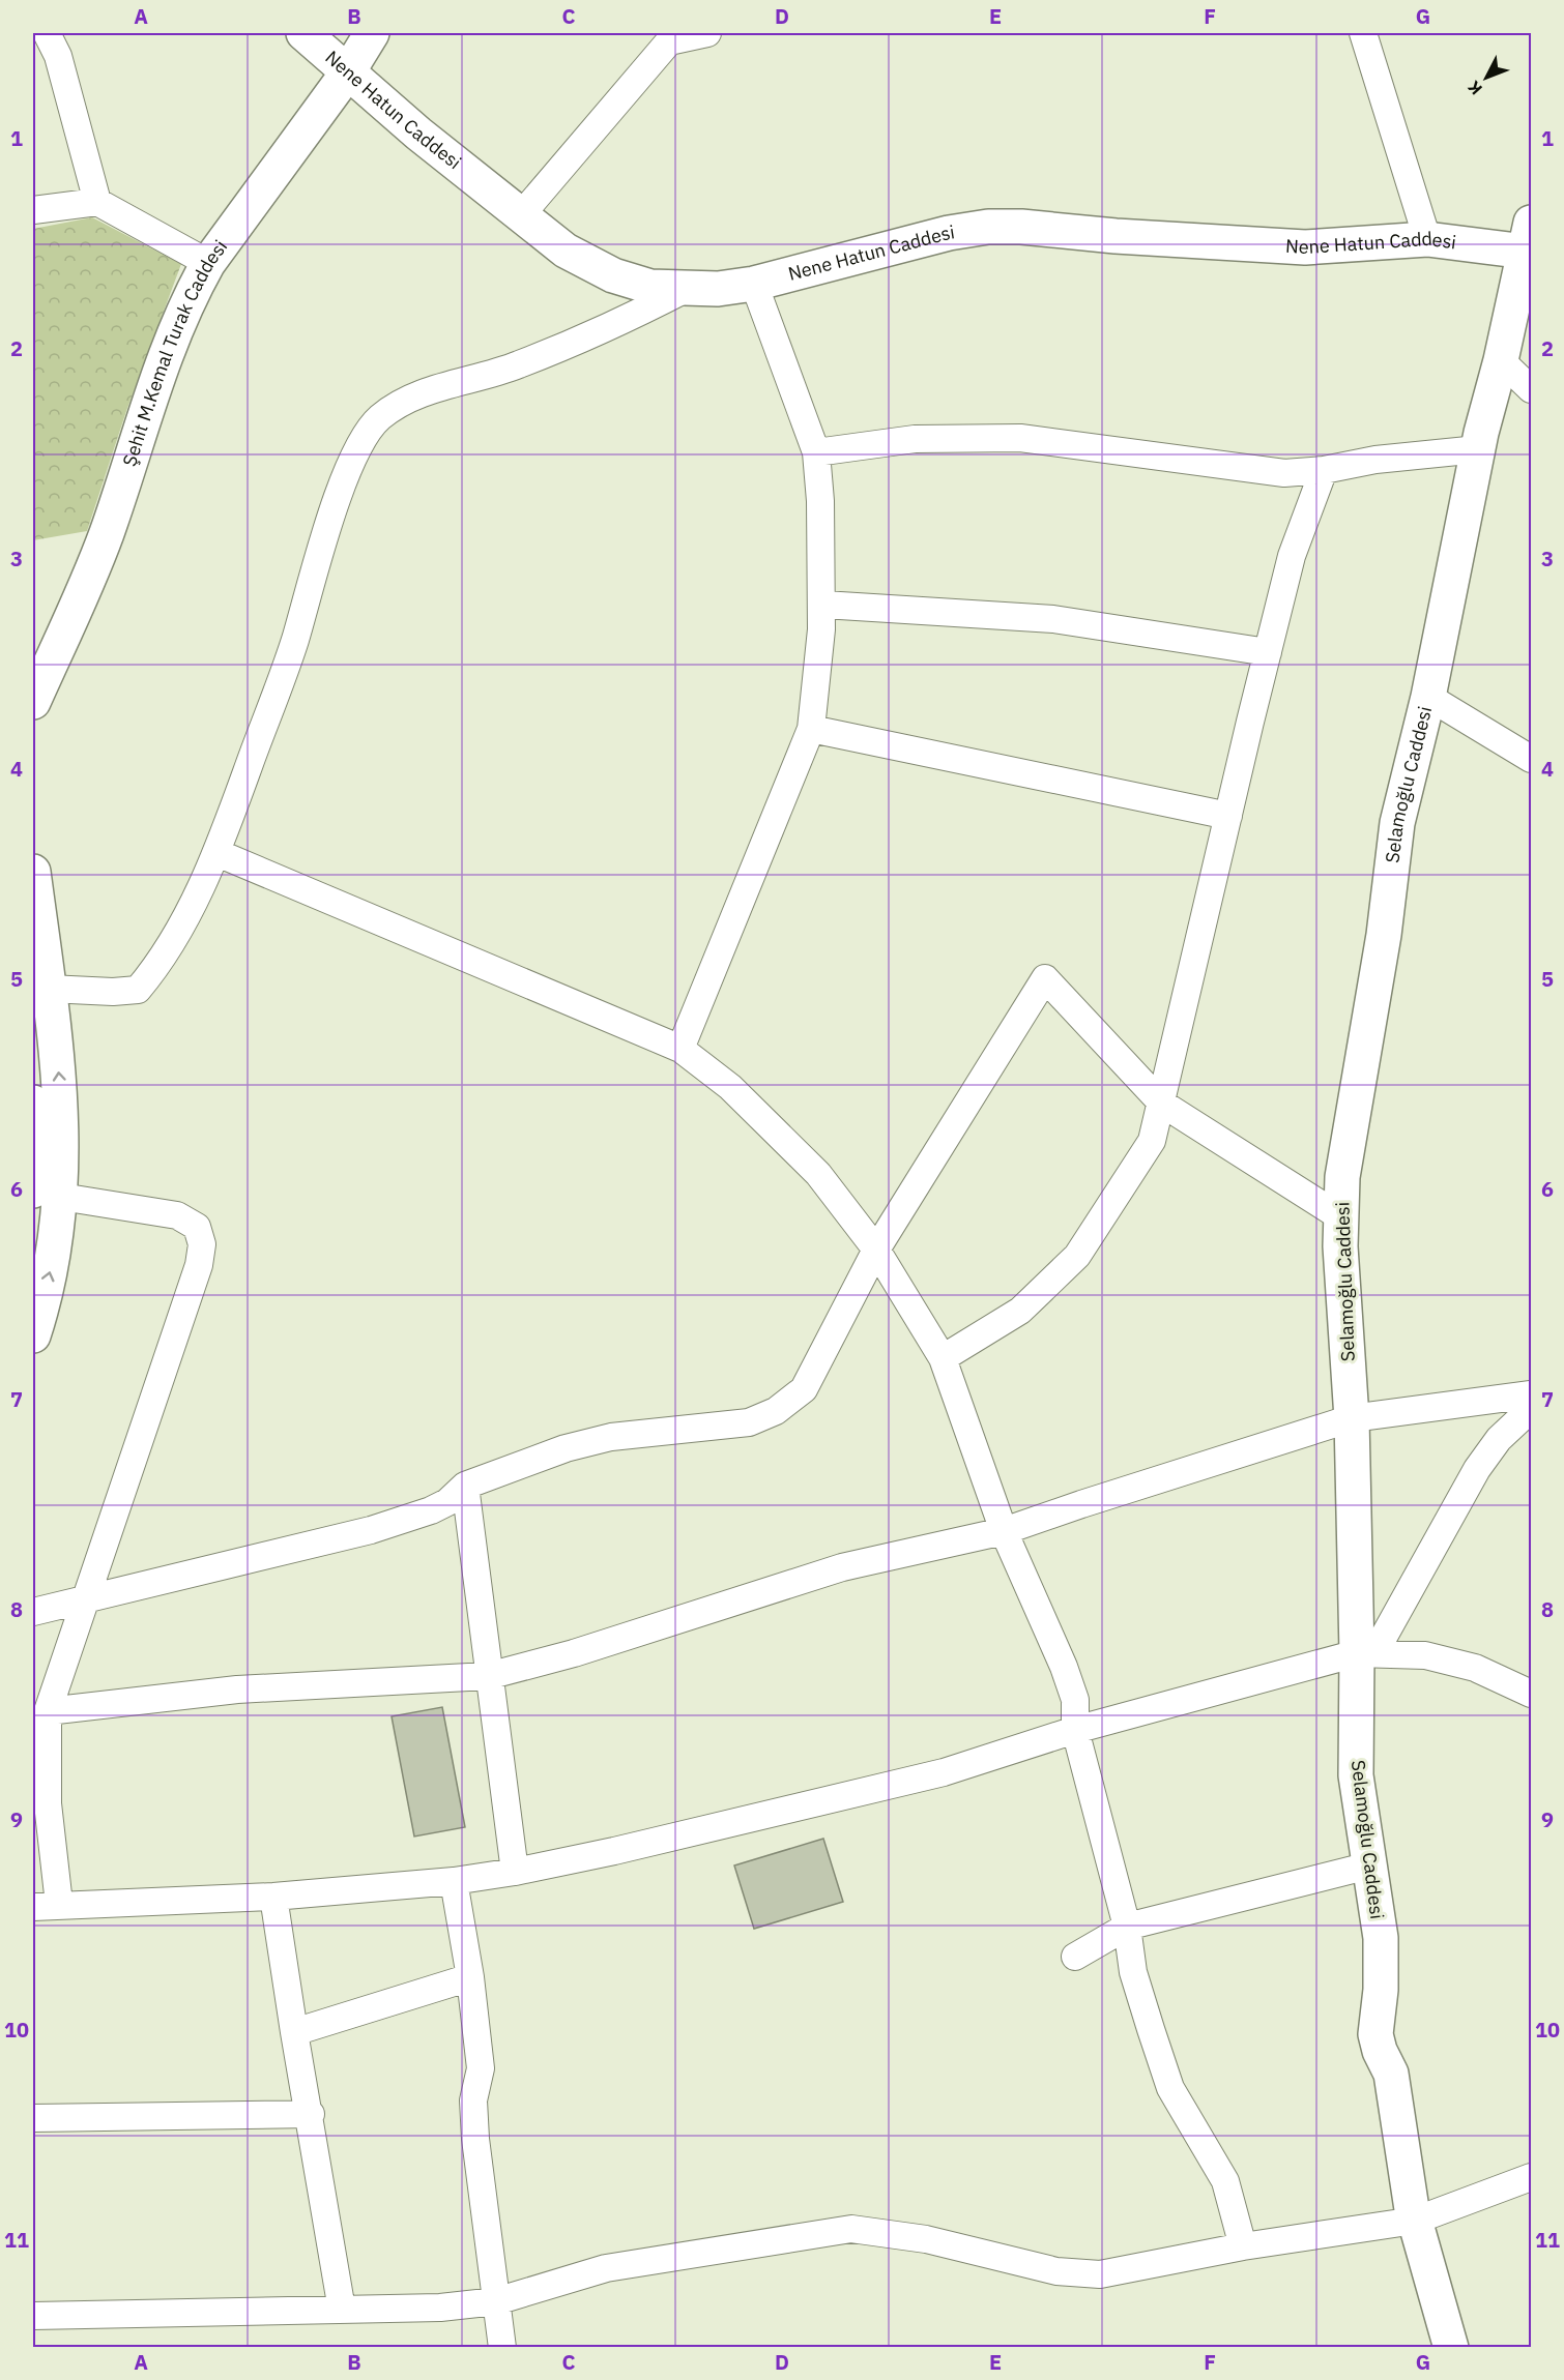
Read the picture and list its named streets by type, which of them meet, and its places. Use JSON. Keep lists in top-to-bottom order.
{
  "streets": {
    "street": ["Nene Hatun Caddesi", "Şehit M.Kemal Turak Caddesi", "Selamoğlu Caddesi"]
  },
  "crossings": [
    ["Nene Hatun Caddesi", "Şehit M.Kemal Turak Caddesi"],
    ["Nene Hatun Caddesi", "Selamoğlu Caddesi"]
  ],
  "north": "bottom left",
  "grid": {
    "columns": [
      "A",
      "B",
      "C",
      "D",
      "E",
      "F",
      "G"
    ],
    "rows": [
      "1",
      "2",
      "3",
      "4",
      "5",
      "6",
      "7",
      "8",
      "9",
      "10",
      "11"
    ]
  }
}
